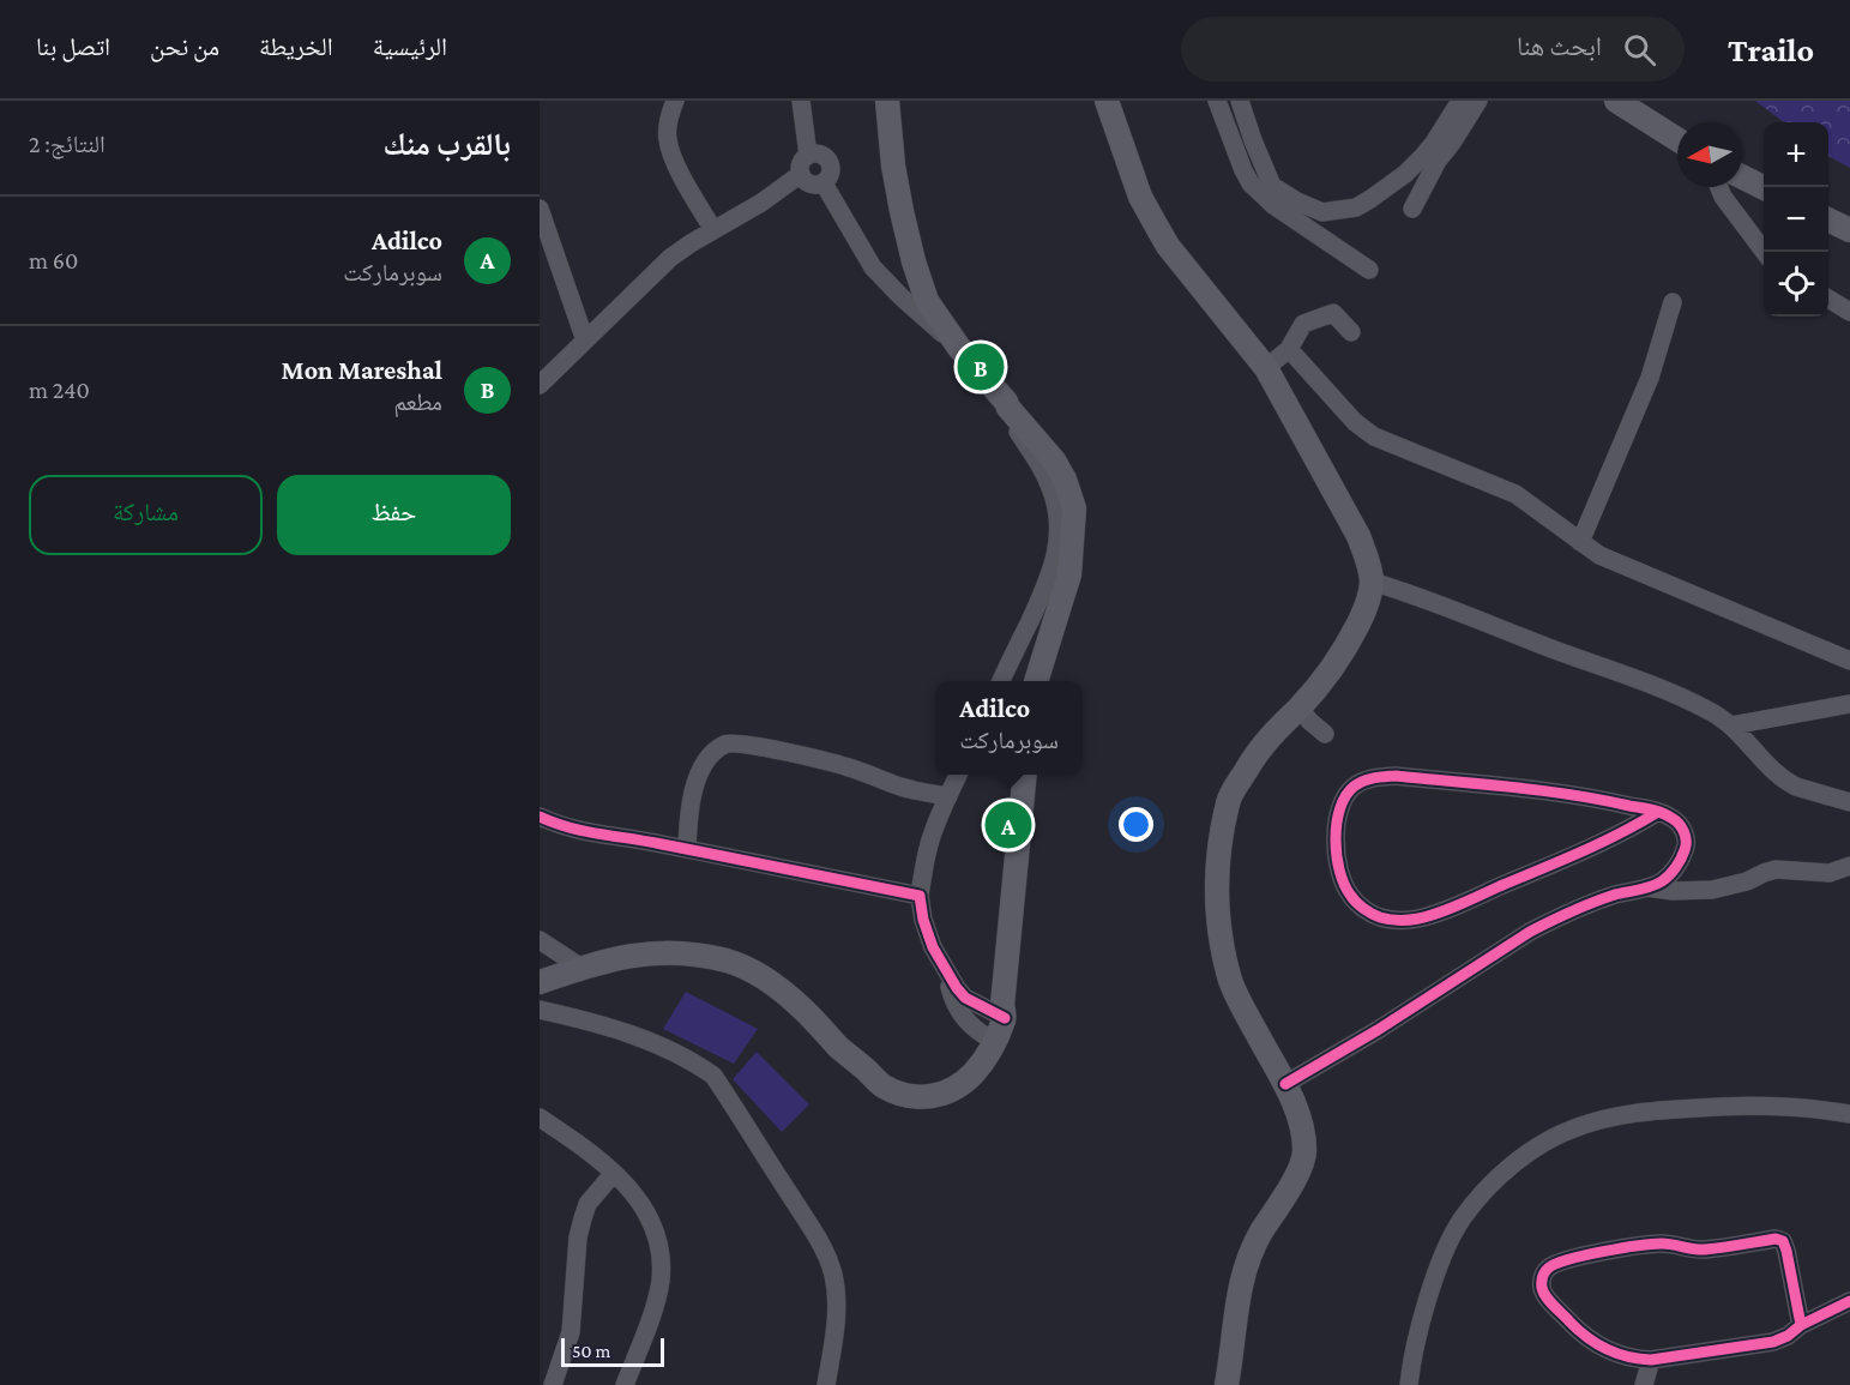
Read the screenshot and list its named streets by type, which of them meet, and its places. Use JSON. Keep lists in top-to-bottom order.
{
  "scale_bar": "50 m",
  "north": "left",
  "page": {
    "header": "Trailo",
    "search": "ابحث هنا",
    "nav": [
      "الرئيسية",
      "الخريطة",
      "من نحن",
      "اتصل بنا"
    ],
    "heading": ["بالقرب منك", "النتائج: 2"],
    "map_buttons": ["+", "−"],
    "list": [
      {
        "mark": "A",
        "name": "Adilco",
        "note": "سوبرماركت",
        "value": "60 m"
      },
      {
        "mark": "B",
        "name": "Mon Mareshal",
        "note": "مطعم",
        "value": "240 m"
      }
    ],
    "pins": ["B", "A"],
    "buttons": ["حفظ", "مشاركة"],
    "popup": ["Adilco", "سوبرماركت"],
    "scale": "50 m"
  }
}
